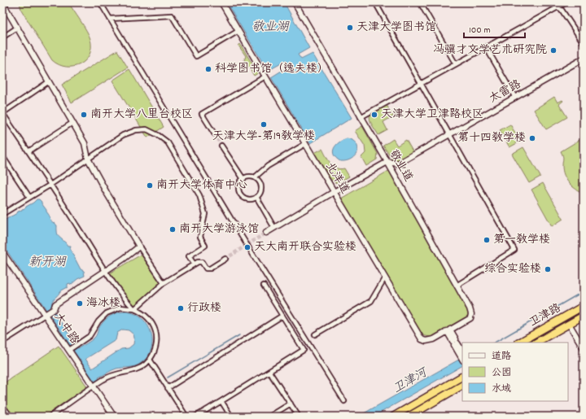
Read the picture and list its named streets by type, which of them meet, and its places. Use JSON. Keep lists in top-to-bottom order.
{
  "streets": {
    "highway": ["卫津路"],
    "street": [
      "太雷路",
      "敬业道",
      "北洋道",
      "大中路"
    ]
  },
  "crossings": [
    ["太雷路", "敬业道"],
    ["太雷路", "北洋道"],
    ["敬业道", "北洋道"]
  ],
  "water": ["敬业湖", "新开湖", "卫津河"],
  "places": [
    "天津大学图书馆",
    "冯骥才文学艺术研究院",
    "科学图书馆（逸夫楼）",
    "南开大学八里台校区",
    "天津大学卫津路校区",
    "天津大学-第19教学楼",
    "第十四教学楼",
    "南开大学体育中心",
    "南开大学游泳馆",
    "第一教学楼",
    "天大南开联合实验楼",
    "综合实验楼",
    "海冰楼",
    "行政楼"
  ],
  "legend": ["道路", "公园", "水域"],
  "scale_bar": "100 m"
}
